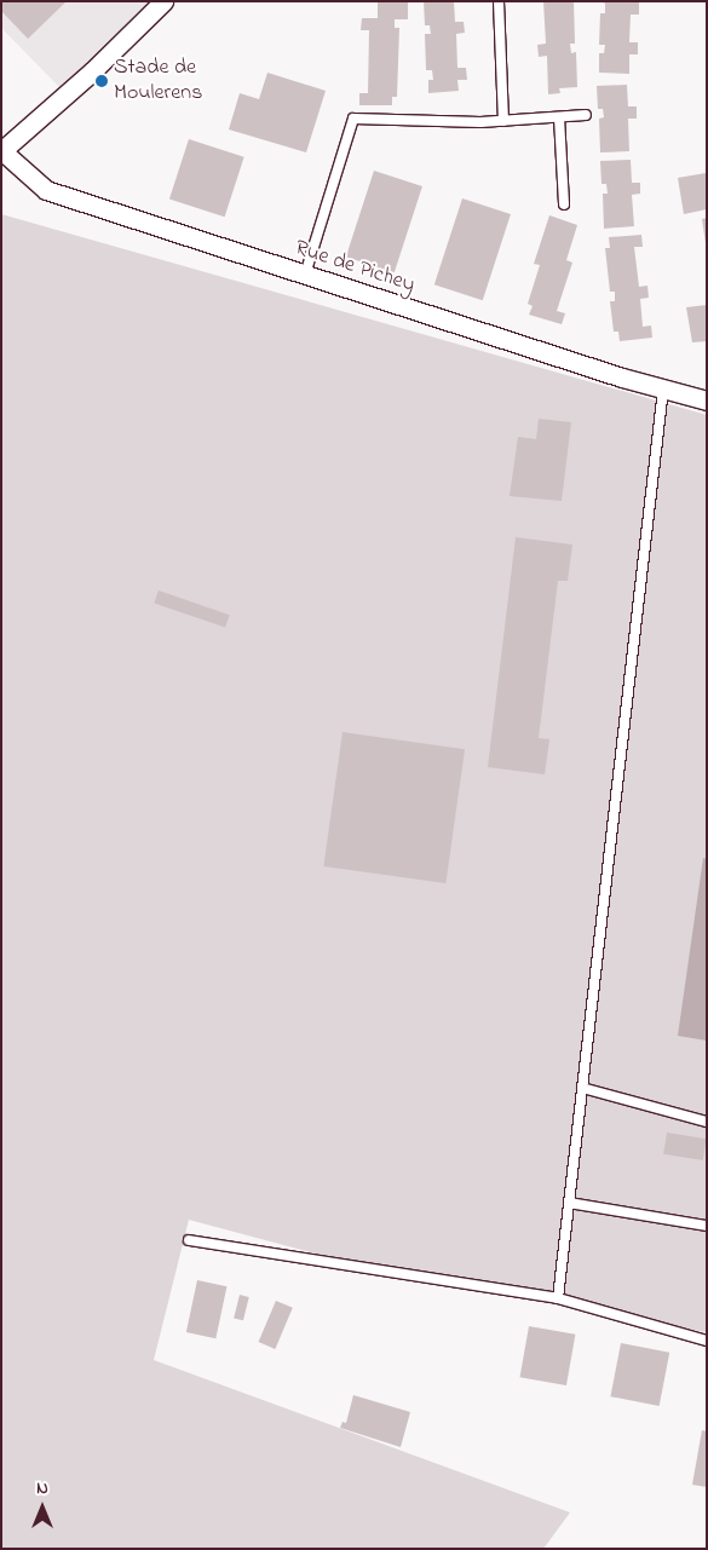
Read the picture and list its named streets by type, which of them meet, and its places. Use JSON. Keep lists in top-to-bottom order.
{
  "streets": {
    "street": ["Rue de Pichey"]
  },
  "places": ["Stade de Moulerens"],
  "north": "top"
}
